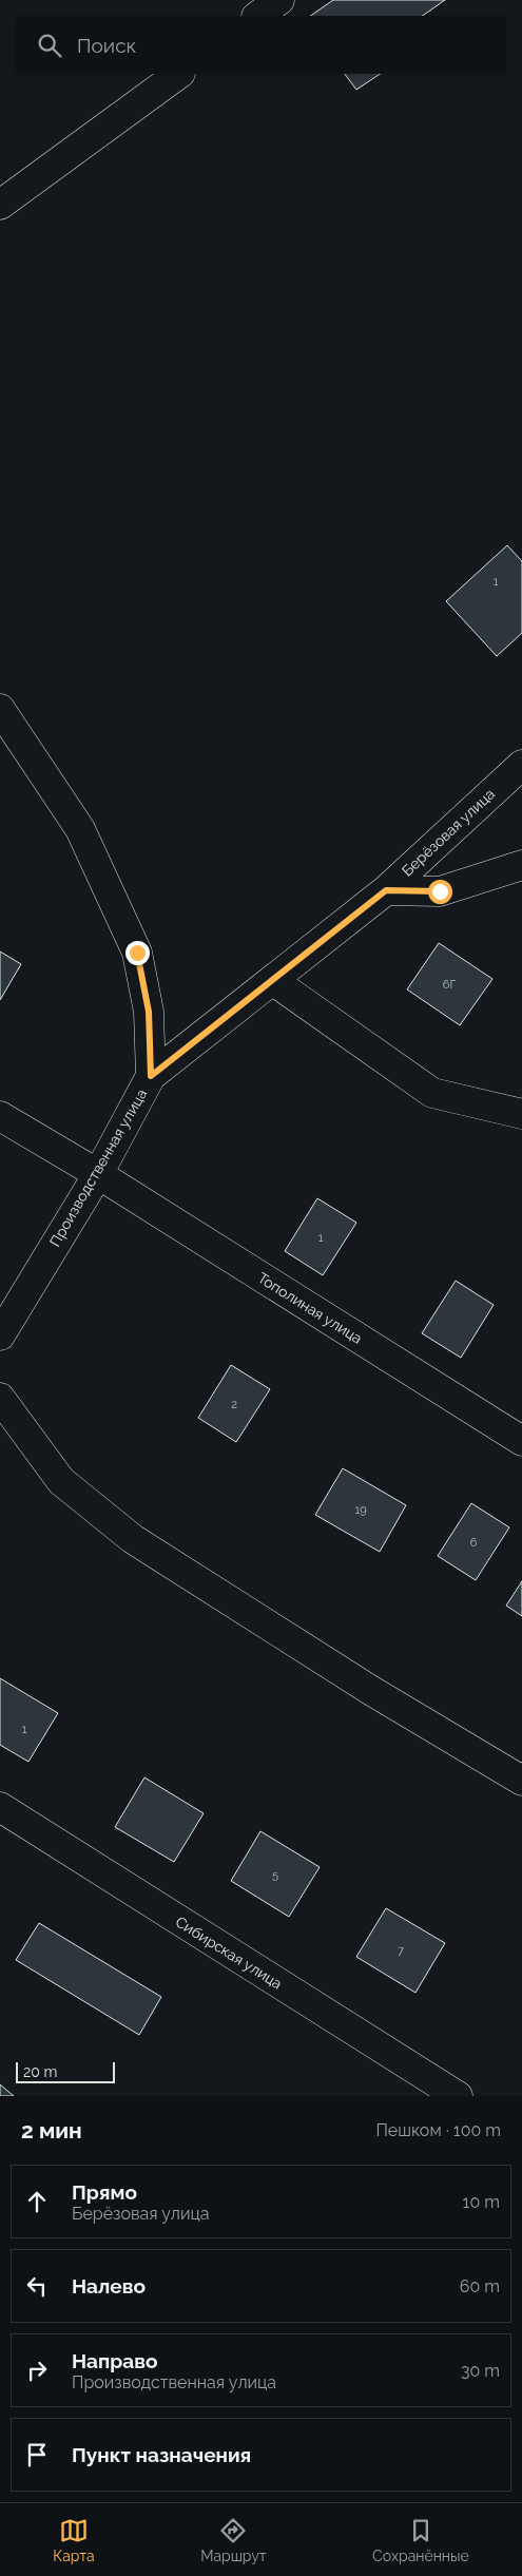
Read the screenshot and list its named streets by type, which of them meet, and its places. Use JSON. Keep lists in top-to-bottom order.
{
  "streets": {
    "street": [
      "Берёзовая улица",
      "Производственная улица",
      "Тополиная улица",
      "Сибирская улица"
    ]
  },
  "crossings": [
    ["Производственная улица", "Тополиная улица"]
  ],
  "house_numbers": [
    "1",
    "6Г",
    "1",
    "2",
    "19",
    "6",
    "1",
    "5",
    "7"
  ],
  "scale_bar": "20 m",
  "page": {
    "search": "Поиск",
    "scale": "20 m",
    "heading": ["2 мин", "Пешком · 100 m"],
    "list": [
      ["Прямо", "Берёзовая улица", "10 m"],
      ["Налево", "60 m"],
      ["Направо", "Производственная улица", "30 m"],
      "Пункт назначения"
    ],
    "nav": ["Карта", "Маршрут", "Сохранённые"]
  }
}
